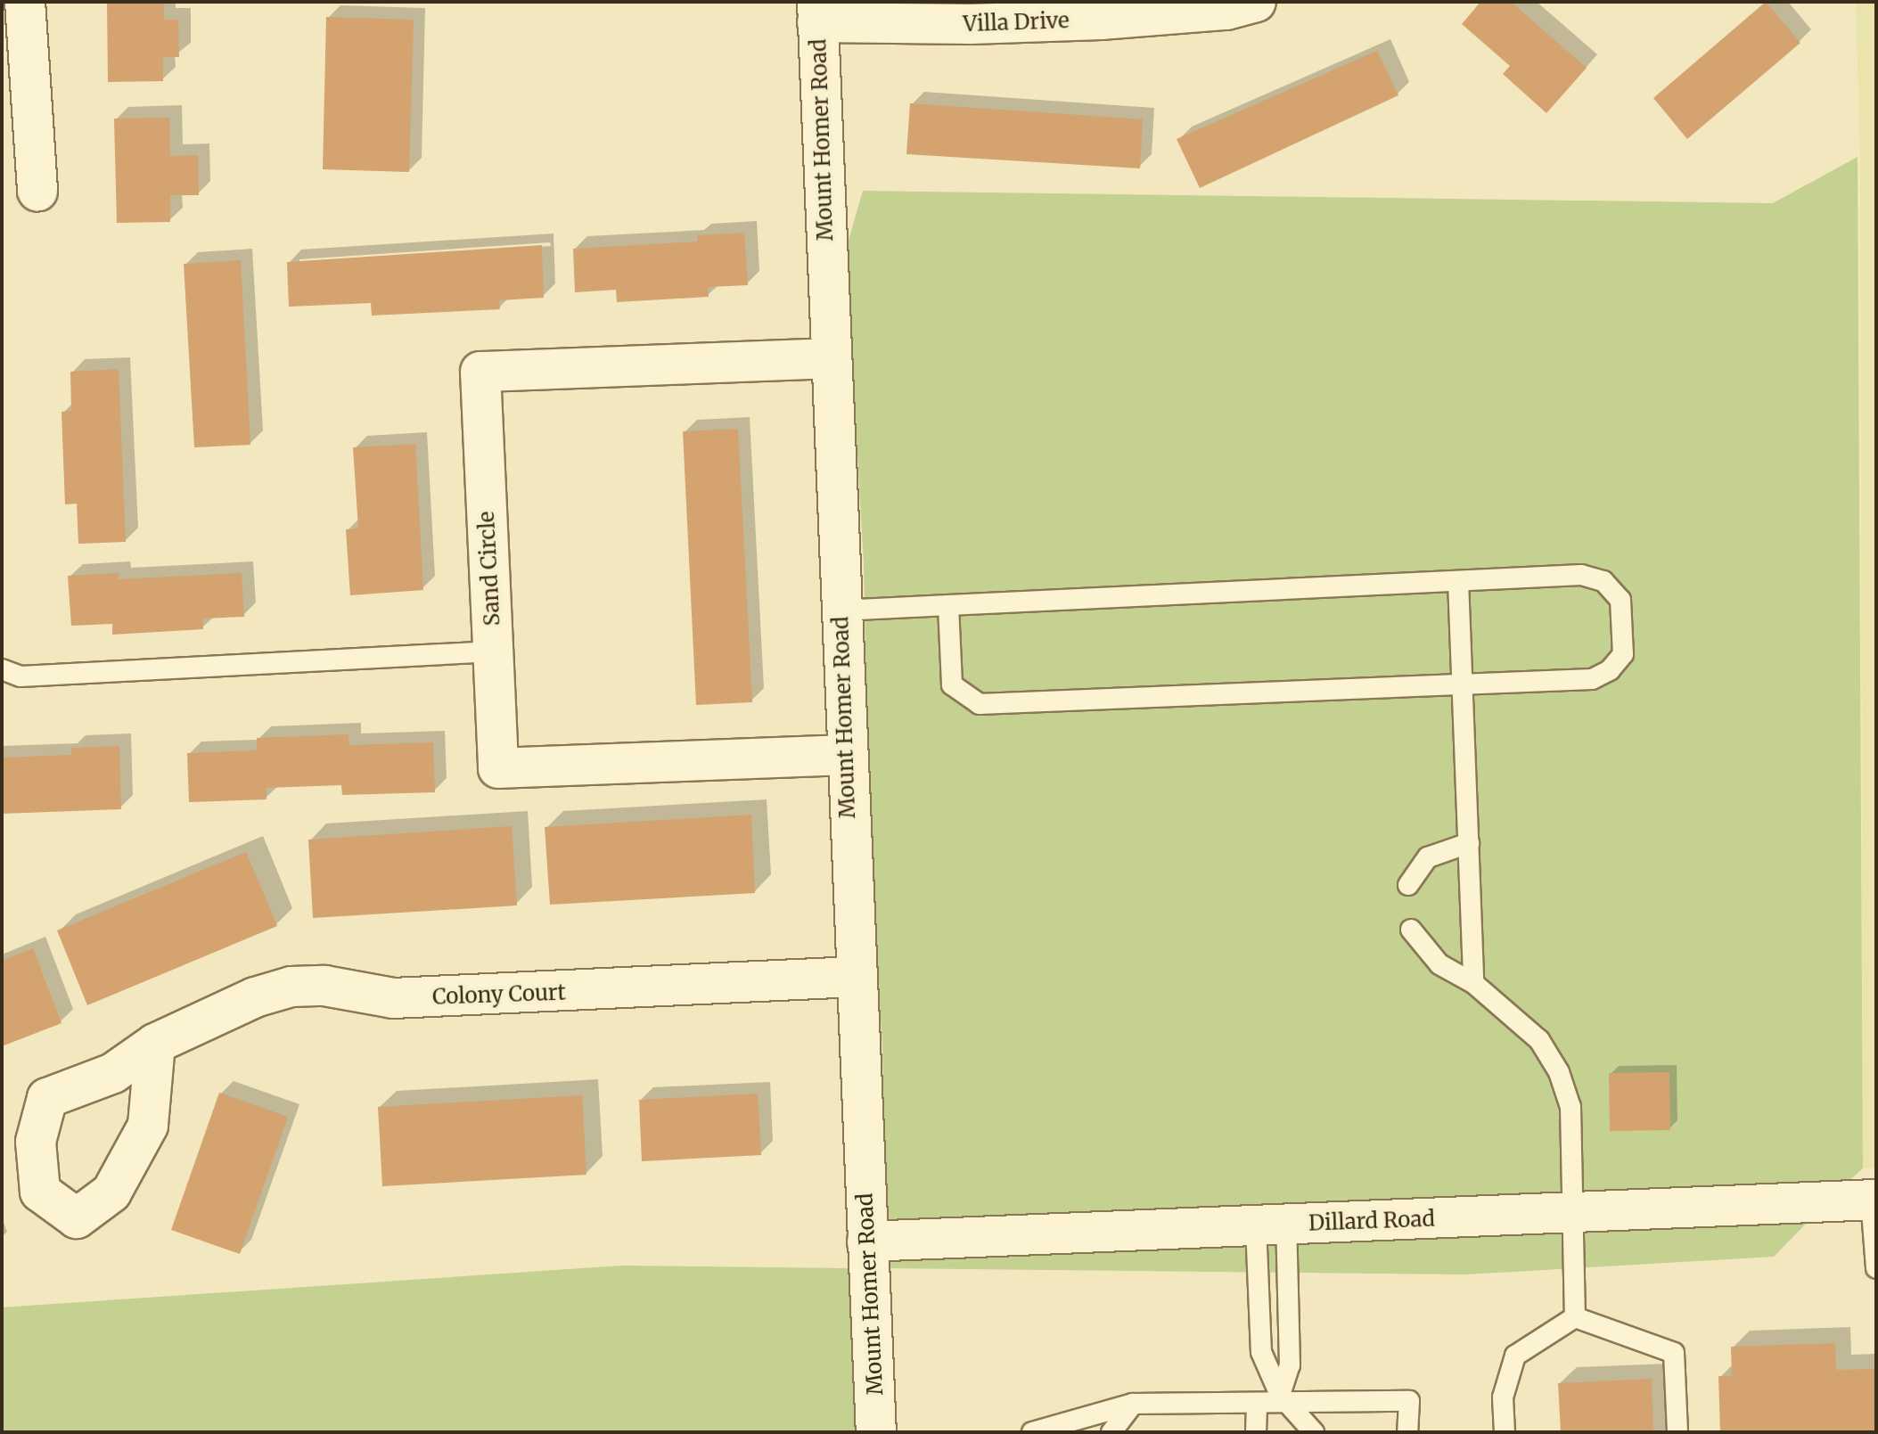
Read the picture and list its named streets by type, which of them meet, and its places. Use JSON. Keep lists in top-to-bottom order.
{
  "streets": {
    "street": [
      "Villa Drive",
      "Mount Homer Road",
      "Sand Circle",
      "Colony Court",
      "Dillard Road"
    ]
  },
  "crossings": [
    ["Villa Drive", "Mount Homer Road"],
    ["Mount Homer Road", "Sand Circle"],
    ["Mount Homer Road", "Colony Court"],
    ["Mount Homer Road", "Dillard Road"]
  ]
}
